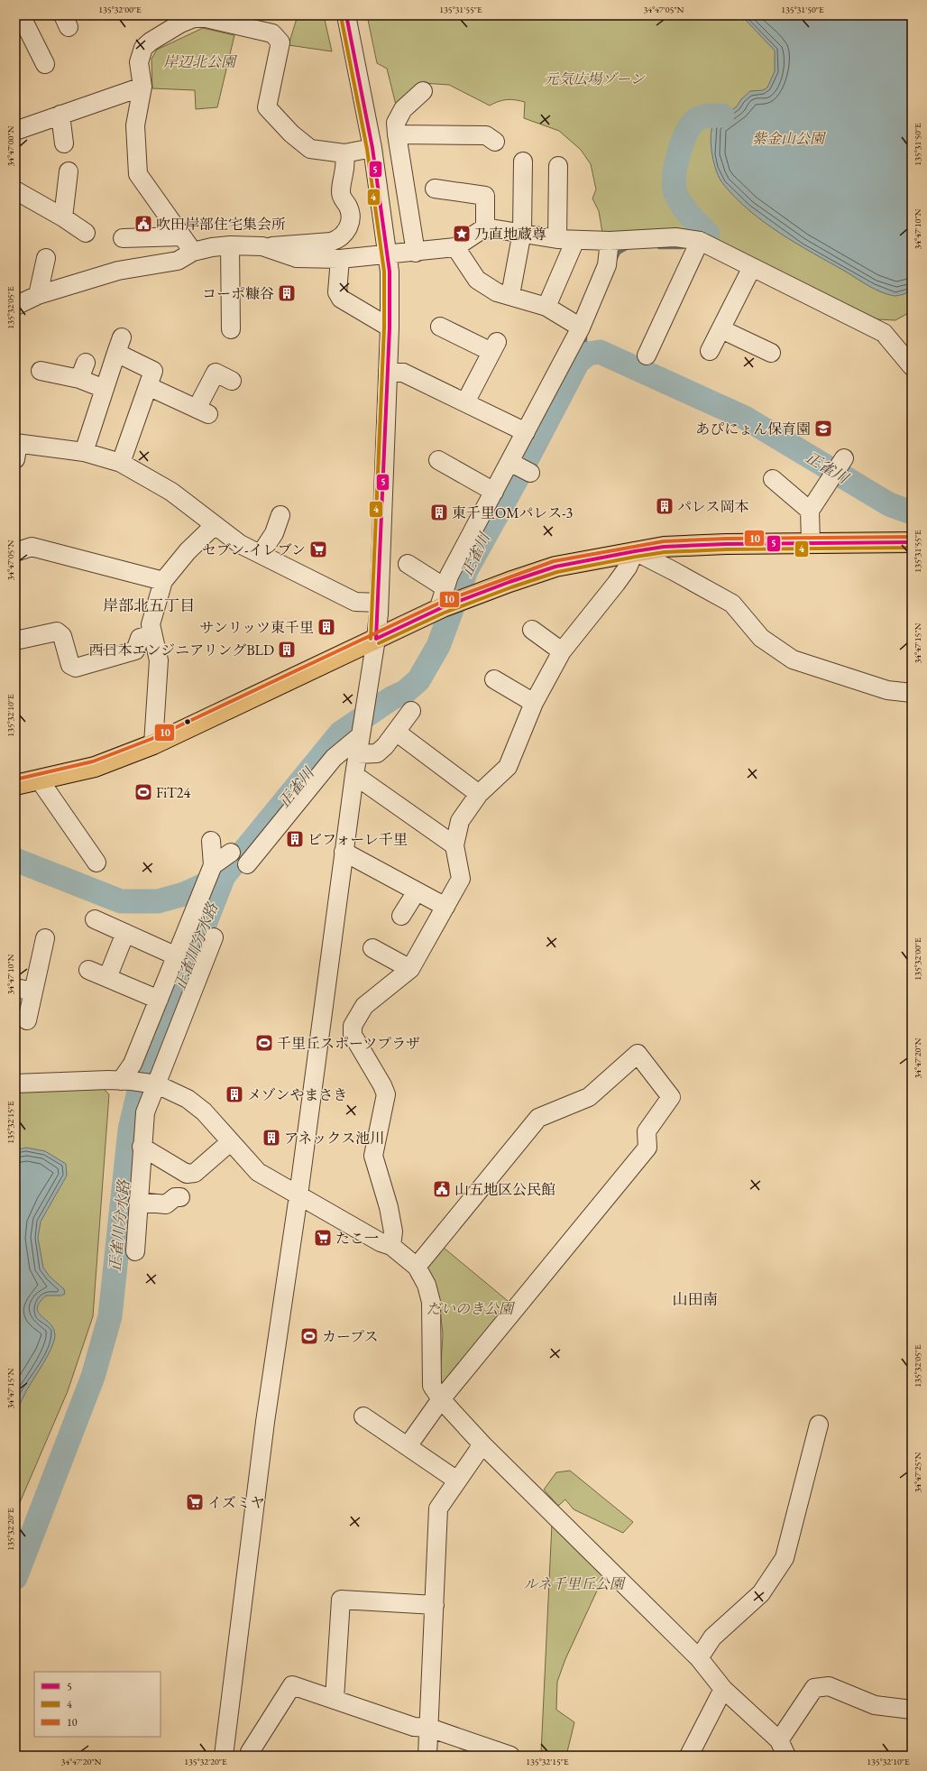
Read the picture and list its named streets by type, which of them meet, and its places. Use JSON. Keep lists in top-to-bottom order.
{
  "districts": ["岸部北五丁目", "山田南"],
  "water": ["正雀川", "正雀川分水路"],
  "parks": [
    "岸辺北公園",
    "元気広場ゾーン",
    "紫金山公園",
    "だいのき公園",
    "ルネ千里丘公園"
  ],
  "places": {
    "public building": ["吹田岸部住宅集会所", "山五地区公民館"],
    "place": ["乃直地蔵尊"],
    "building": [
      "コーポ糠谷",
      "パレス岡本",
      "東千里OMパレス-3",
      "サンリッツ東千里",
      "西日本エンジニアリングBLD",
      "ビフォーレ千里",
      "メゾンやまさき",
      "アネックス池川"
    ],
    "school or university": ["あぴにょん保育園"],
    "supermarket": ["セブン-イレブン", "たこ一", "イズミヤ"],
    "sports": ["FiT24", "千里丘スポーツプラザ", "カープス"]
  },
  "lines": ["transit line 5", "transit line 4", "transit line 10"],
  "legend": ["5", "4", "10"],
  "coordinates": [
    "135°32'00\"E",
    "135°31'55\"E",
    "34°47'05\"N",
    "135°31'50\"E",
    "34°47'00\"N",
    "34°47'10\"N",
    "135°32'05\"E",
    "34°47'15\"N",
    "135°32'10\"E",
    "34°47'20\"N",
    "135°32'15\"E",
    "34°47'25\"N",
    "135°32'20\"E"
  ]
}
